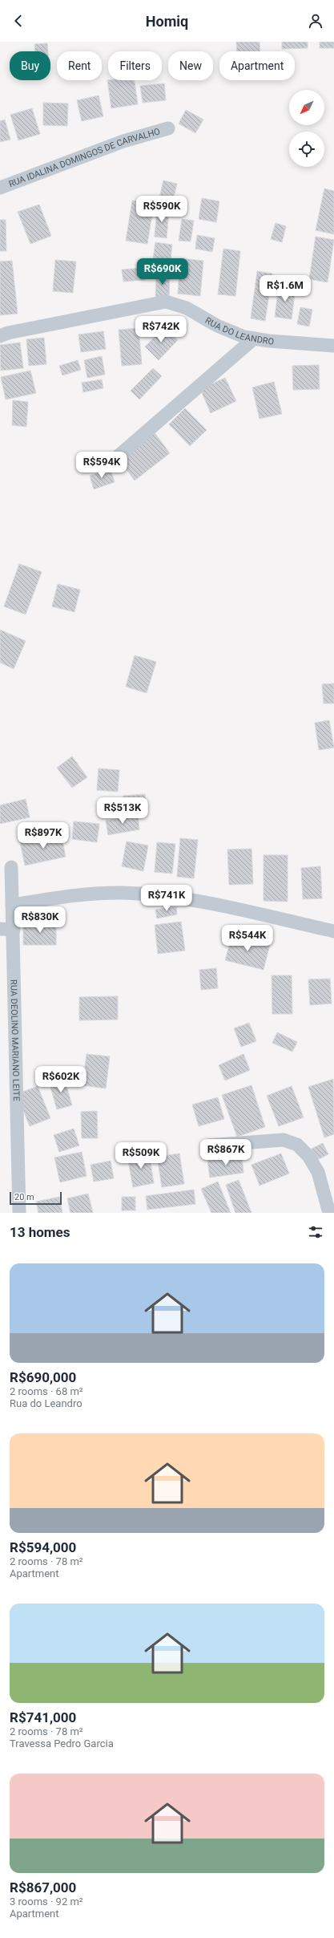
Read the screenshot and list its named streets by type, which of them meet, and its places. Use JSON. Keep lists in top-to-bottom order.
{
  "streets": {
    "street": ["RUA IDALINA DOMINGOS DE CARVALHO", "RUA DO LEANDRO", "RUA DEOLINO MARIANO LEITE"]
  },
  "scale_bar": "20 m",
  "north": "bottom left",
  "page": {
    "header": "Homiq",
    "chip": [
      "Buy",
      "Rent",
      "Filters",
      "New",
      "Apartment"
    ],
    "price": [
      "R$590K",
      "R$690K",
      "R$1.6M",
      "R$742K",
      "R$594K",
      "R$513K",
      "R$897K",
      "R$741K",
      "R$830K",
      "R$544K",
      "R$602K",
      "R$867K",
      "R$509K"
    ],
    "scale": "20 m",
    "heading": "13 homes",
    "list": [
      {
        "name": "R$690,000",
        "note": "2 rooms · 68 m² · Rua do Leandro"
      },
      {
        "name": "R$594,000",
        "note": "2 rooms · 78 m² · Apartment"
      },
      {
        "name": "R$741,000",
        "note": "2 rooms · 78 m² · Travessa Pedro Garcia"
      },
      {
        "name": "R$867,000",
        "note": "3 rooms · 92 m² · Apartment"
      }
    ]
  }
}
